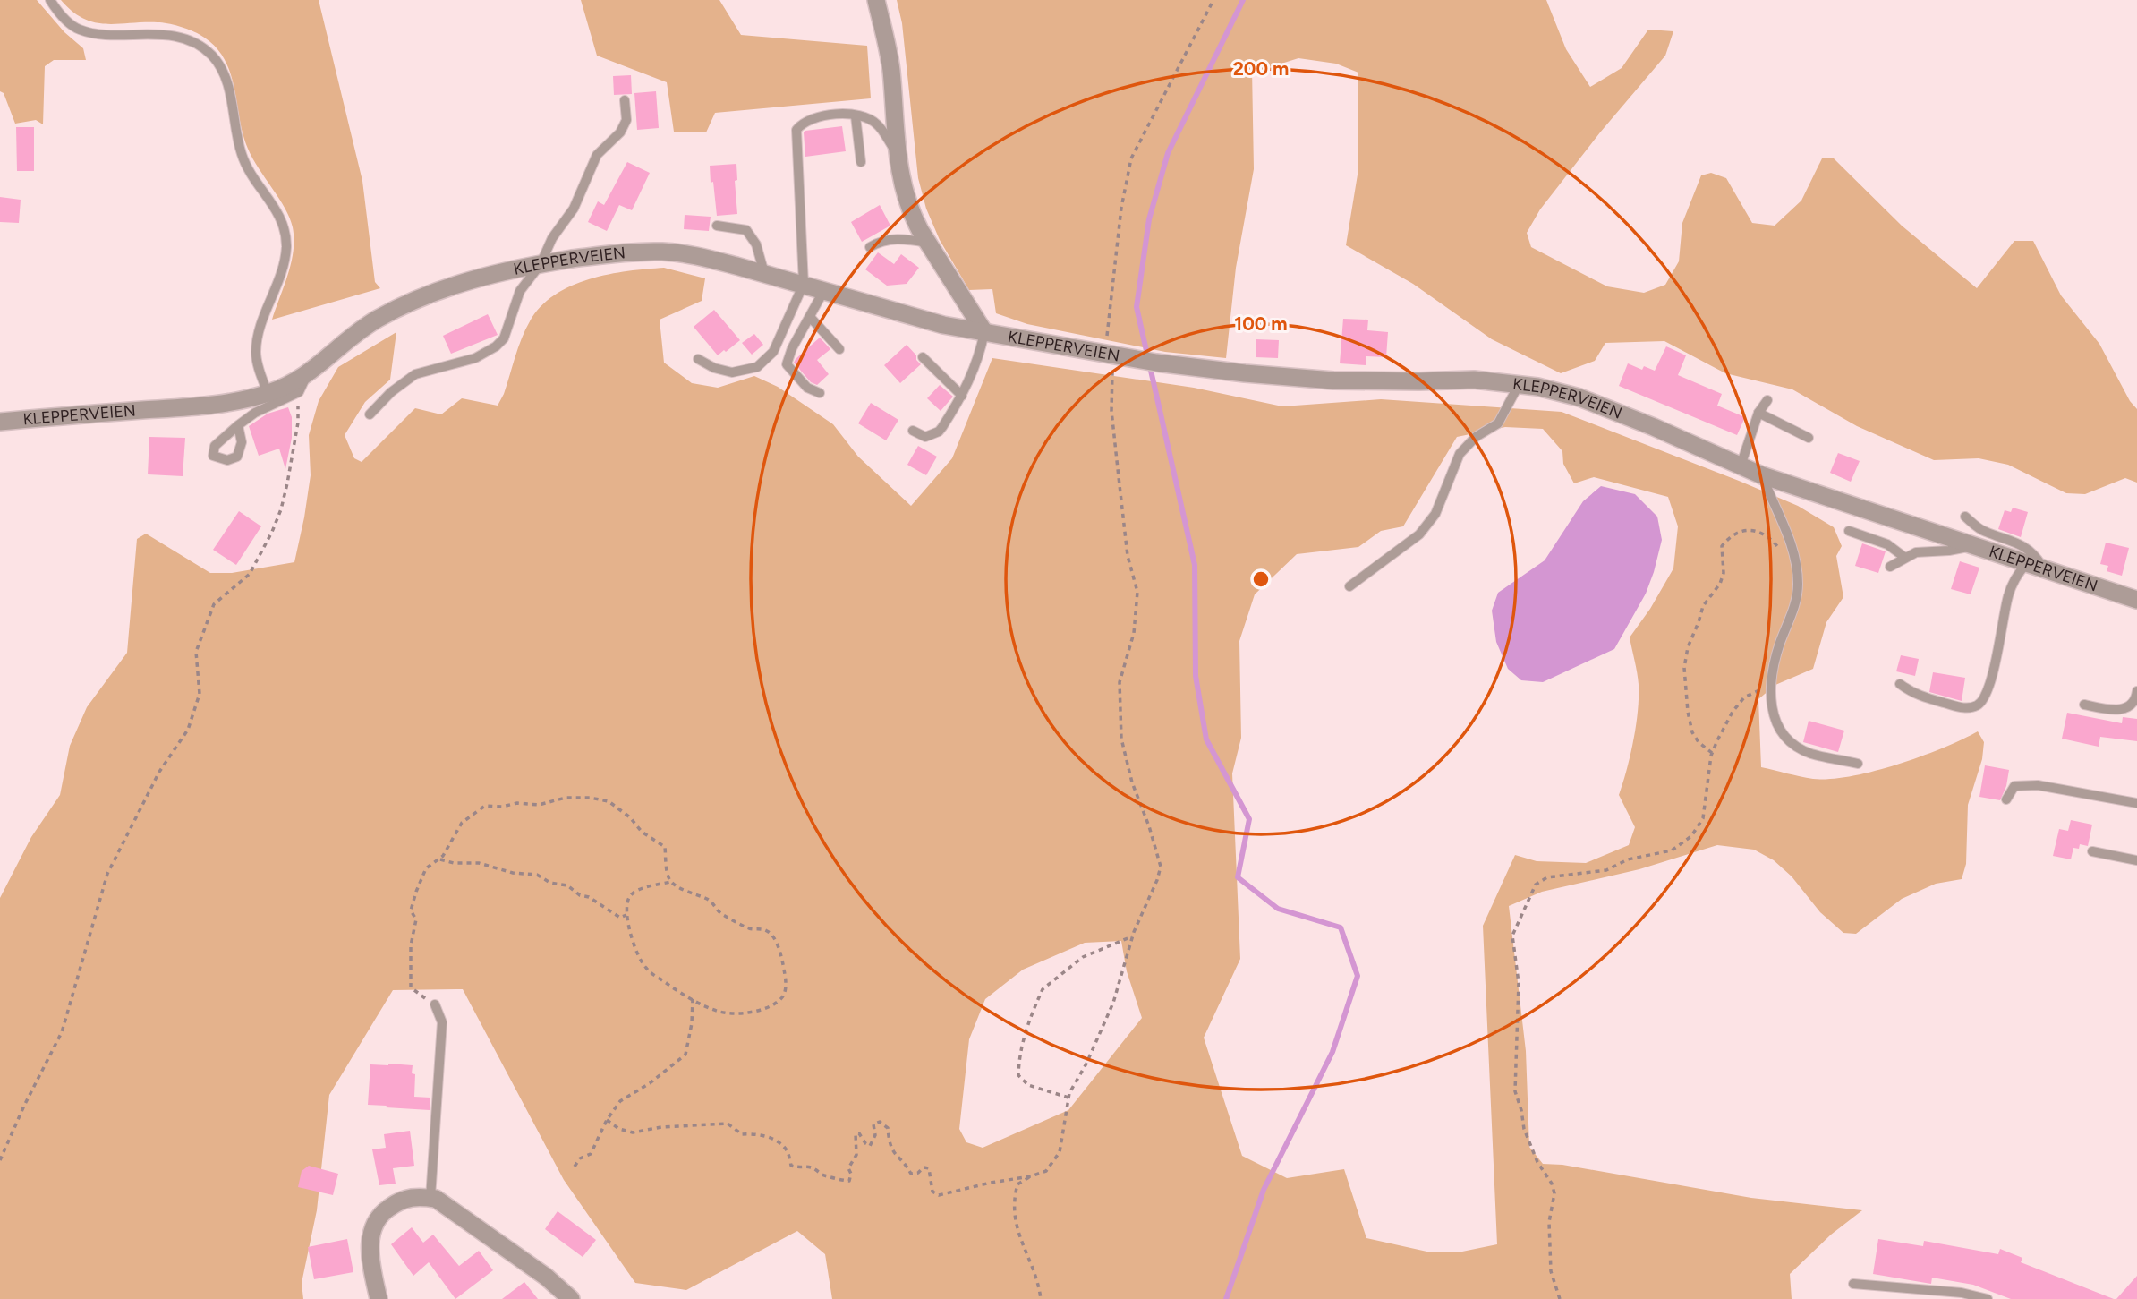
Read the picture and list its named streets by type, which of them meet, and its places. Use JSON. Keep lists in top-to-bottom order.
{
  "streets": {
    "street": ["KLEPPERVEIEN"]
  },
  "rings": ["200 m", "100 m"]
}
